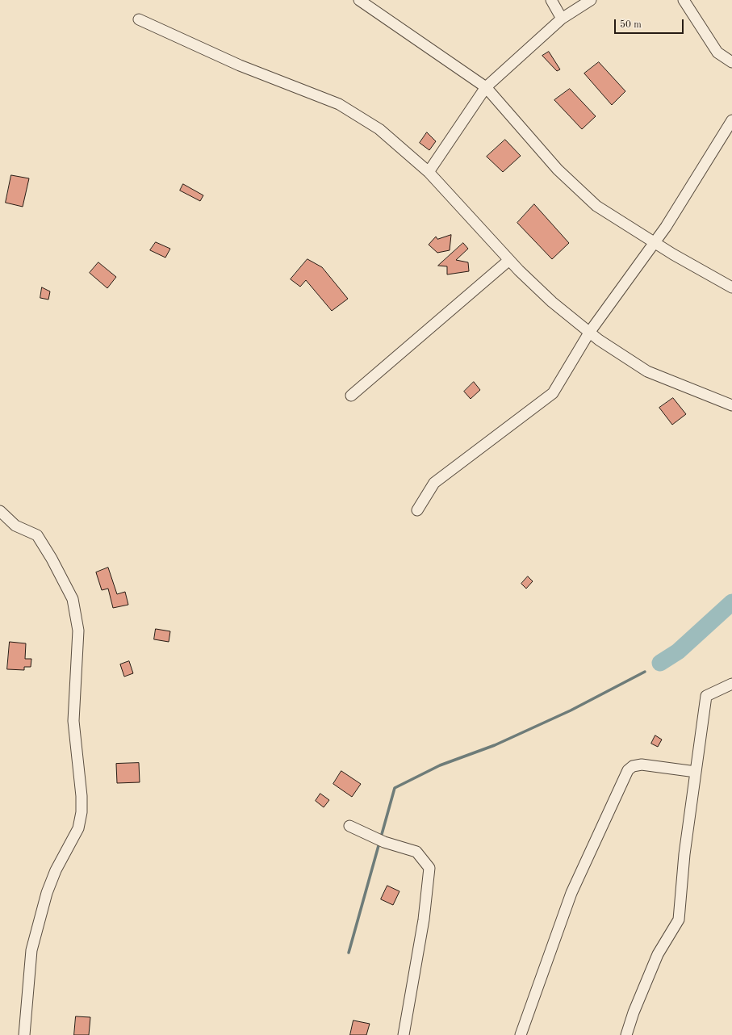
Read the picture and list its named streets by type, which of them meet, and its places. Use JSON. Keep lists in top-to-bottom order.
{
  "scale_bar": "50 m"
}
